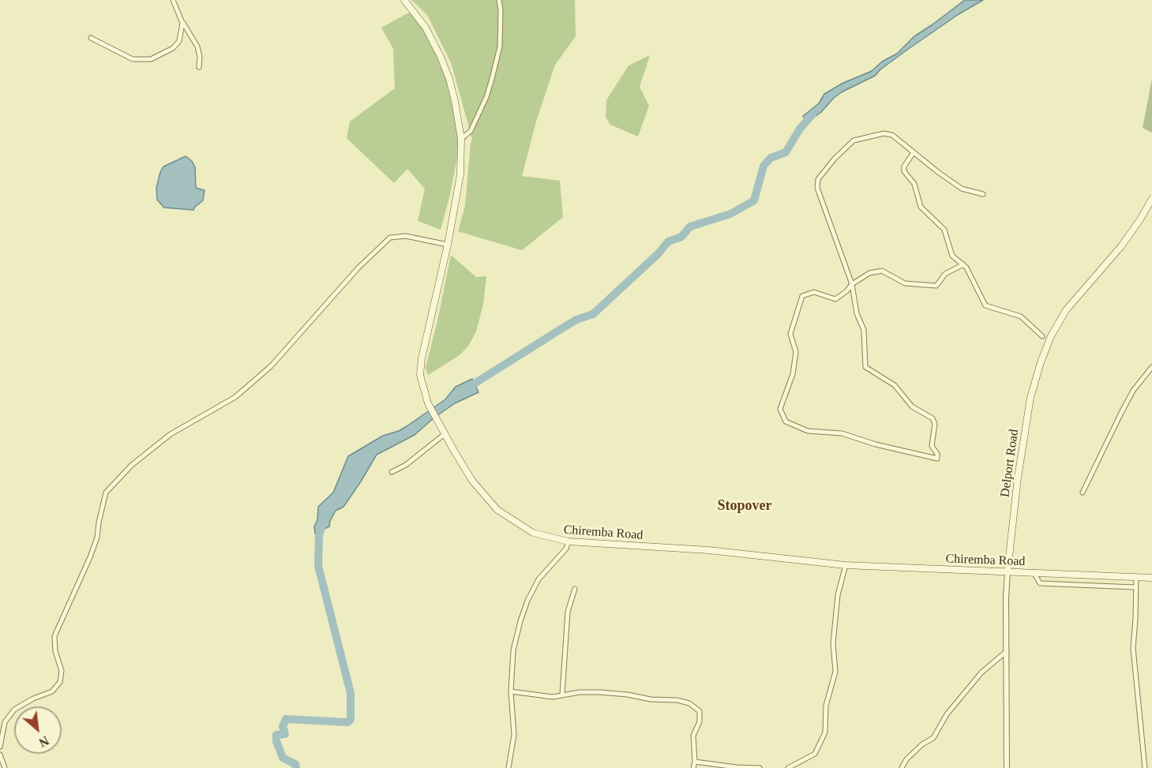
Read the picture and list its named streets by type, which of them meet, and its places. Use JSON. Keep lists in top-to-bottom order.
{
  "streets": {
    "main road": ["Delport Road", "Chiremba Road"]
  },
  "crossings": [
    ["Delport Road", "Chiremba Road"]
  ],
  "districts": ["Stopover"],
  "north": "bottom right"
}
